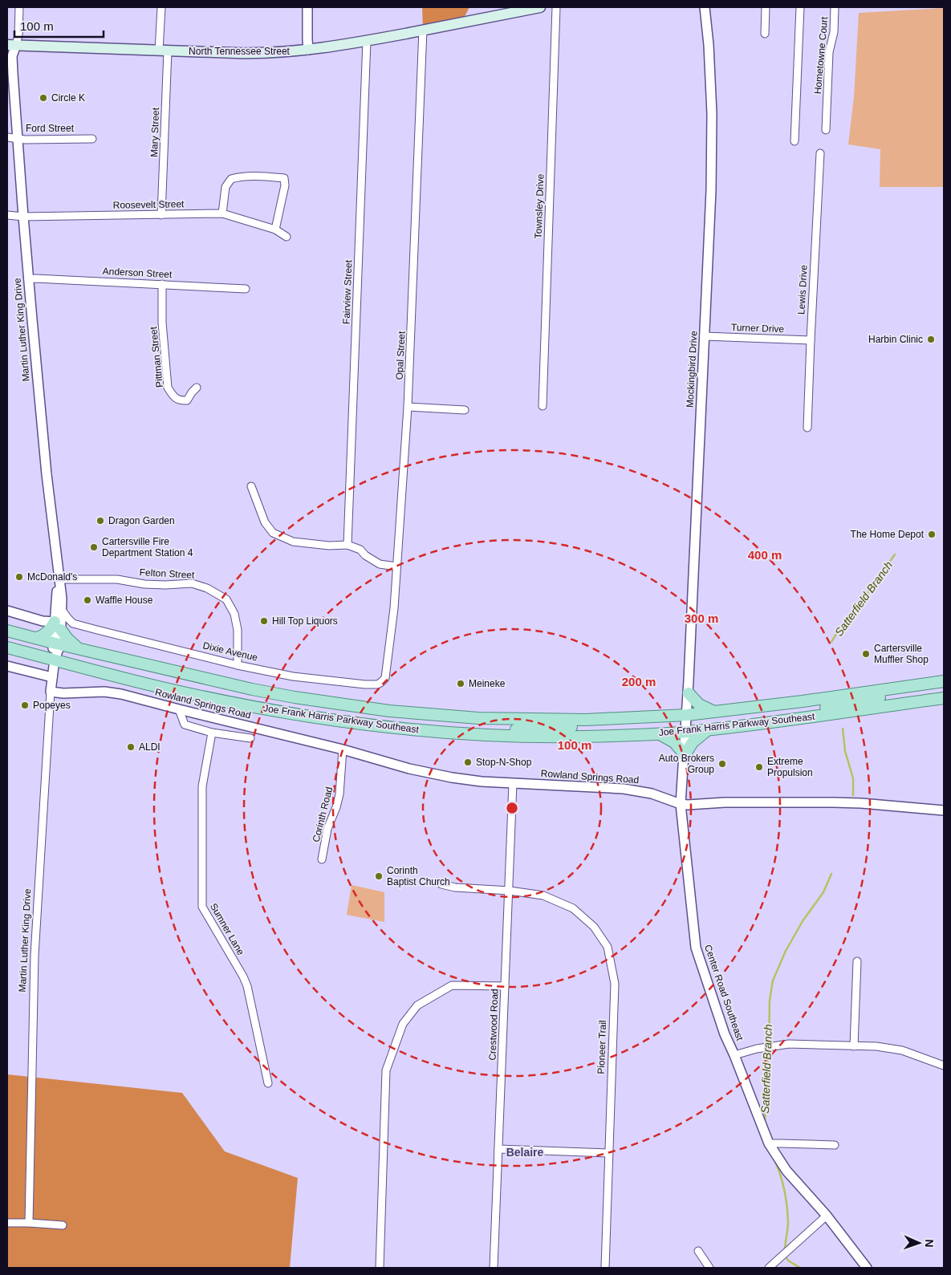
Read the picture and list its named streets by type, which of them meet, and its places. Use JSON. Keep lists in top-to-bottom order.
{
  "streets": {
    "main road": ["North Tennessee Street", "Joe Frank Harris Parkway Southeast"],
    "street": [
      "Hometowne Court",
      "Ford Street",
      "Mary Street",
      "Roosevelt Street",
      "Townsley Drive",
      "Anderson Street",
      "Lewis Drive",
      "Fairview Street",
      "Turner Drive",
      "Martin Luther King Drive",
      "Opal Street",
      "Pittman Street",
      "Mockingbird Drive",
      "Felton Street",
      "Dixie Avenue",
      "Rowland Springs Road",
      "Corinth Road",
      "Sumner Lane",
      "Center Road Southeast",
      "Crestwood Road",
      "Pioneer Trail"
    ]
  },
  "crossings": [
    ["North Tennessee Street", "Mary Street"],
    ["North Tennessee Street", "Fairview Street"],
    ["North Tennessee Street", "Martin Luther King Drive"],
    ["North Tennessee Street", "Opal Street"],
    ["Ford Street", "Martin Luther King Drive"],
    ["Mary Street", "Roosevelt Street"],
    ["Roosevelt Street", "Martin Luther King Drive"],
    ["Anderson Street", "Martin Luther King Drive"],
    ["Anderson Street", "Pittman Street"],
    ["Lewis Drive", "Turner Drive"],
    ["Turner Drive", "Mockingbird Drive"],
    ["Martin Luther King Drive", "Felton Street"],
    ["Martin Luther King Drive", "Rowland Springs Road"],
    ["Martin Luther King Drive", "Joe Frank Harris Parkway Southeast"],
    ["Opal Street", "Dixie Avenue"],
    ["Mockingbird Drive", "Joe Frank Harris Parkway Southeast"],
    ["Mockingbird Drive", "Center Road Southeast"],
    ["Felton Street", "Dixie Avenue"],
    ["Rowland Springs Road", "Corinth Road"],
    ["Rowland Springs Road", "Center Road Southeast"],
    ["Rowland Springs Road", "Crestwood Road"],
    ["Crestwood Road", "Pioneer Trail"]
  ],
  "districts": ["Belaire"],
  "water": ["Satterfield Branch"],
  "places": [
    "Circle K",
    "Harbin Clinic",
    "Dragon Garden",
    "The Home Depot",
    "Cartersville Fire Department Station 4",
    "McDonald's",
    "Waffle House",
    "Hill Top Liquors",
    "Cartersville Muffler Shop",
    "Meineke",
    "Popeyes",
    "ALDI",
    "Stop-N-Shop",
    "Auto Brokers Group",
    "Extreme Propulsion",
    "Corinth Baptist Church"
  ],
  "scale_bar": "100 m",
  "north": "right",
  "rings": [
    "400 m",
    "300 m",
    "200 m",
    "100 m"
  ]
}
